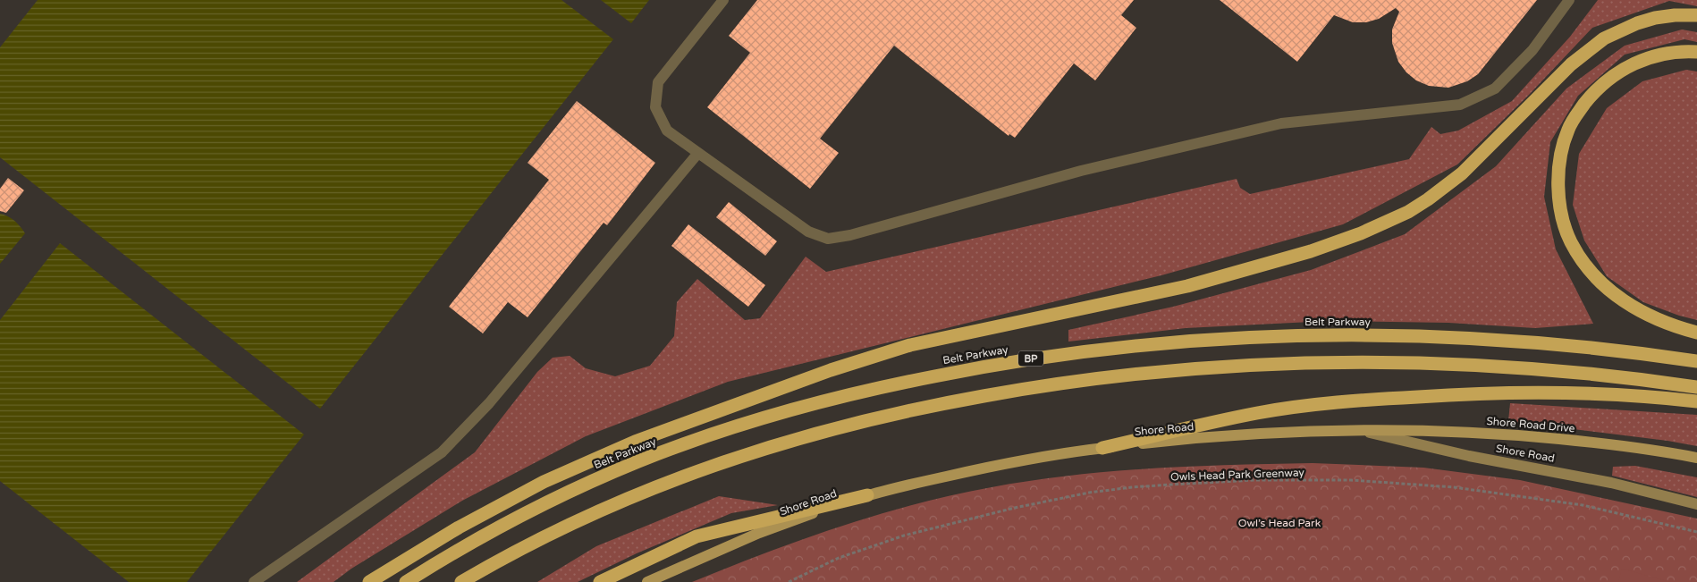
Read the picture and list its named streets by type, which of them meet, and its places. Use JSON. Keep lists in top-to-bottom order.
{
  "streets": {
    "highway": ["Belt Parkway", "BP"],
    "main road": ["Shore Road Drive", "Shore Road"],
    "path": ["Owls Head Park Greenway"]
  },
  "crossings": [
    ["Shore Road Drive", "Shore Road"]
  ],
  "parks": ["Owl’s Head Park"]
}
